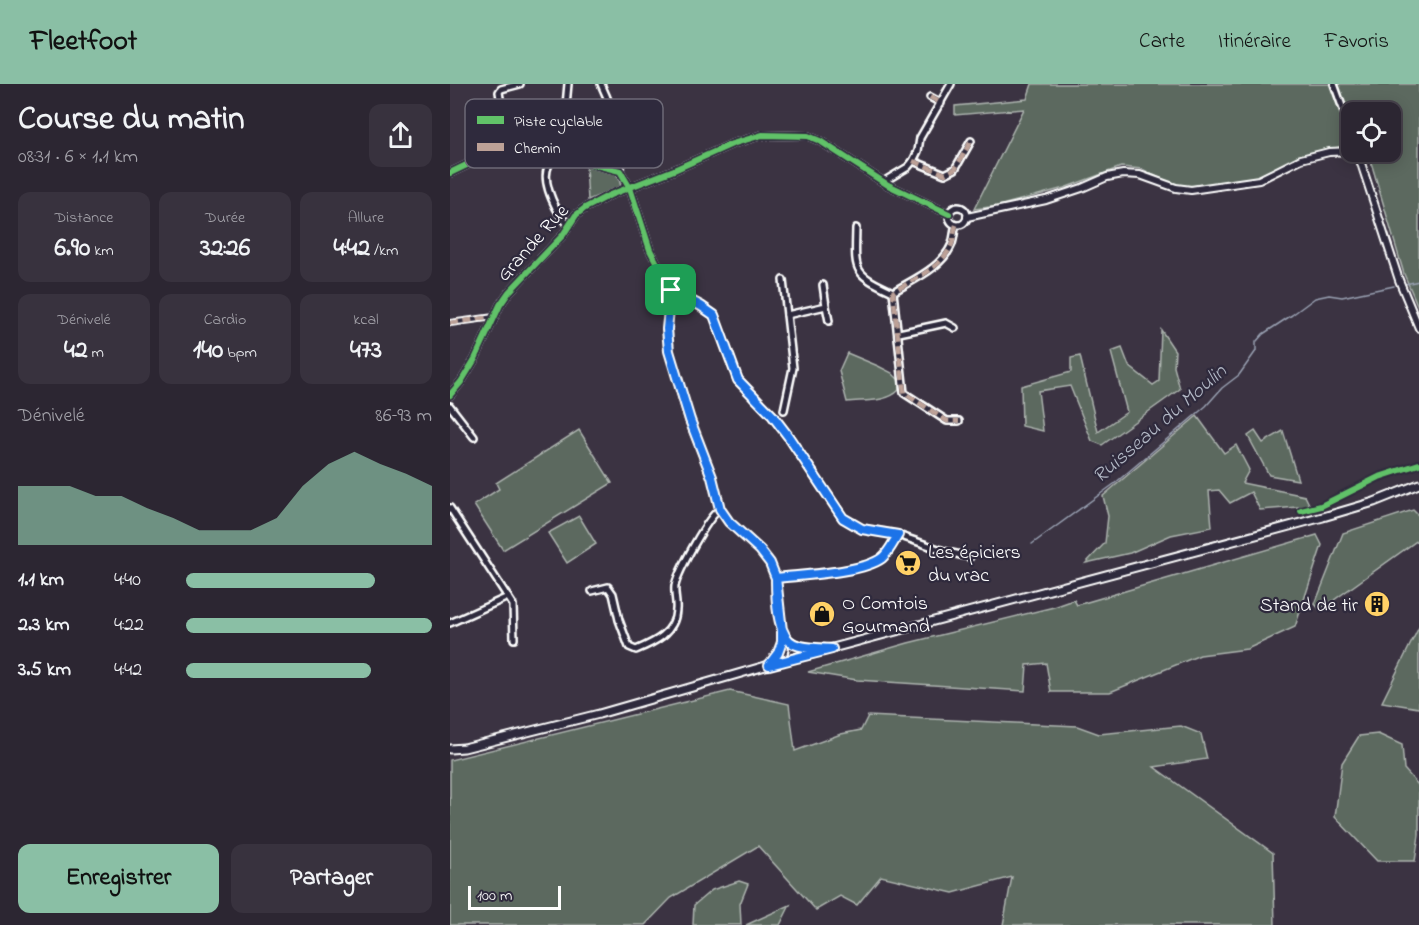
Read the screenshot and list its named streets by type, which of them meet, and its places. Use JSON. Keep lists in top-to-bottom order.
{
  "streets": {
    "street": ["Grande Rue"]
  },
  "water": ["Ruisseau du Moulin"],
  "places": {
    "supermarket": ["Les épiciers du vrac"],
    "building": ["Stand de tir"],
    "shop": ["O Comtois Gourmand"]
  },
  "legend": ["Piste cyclable", "Chemin"],
  "scale_bar": "100 m",
  "page": {
    "header": "Fleetfoot",
    "nav": ["Carte", "Itinéraire", "Favoris"],
    "heading": ["Course du matin", "08:31 · 6 × 1.1 km"],
    "stats": [
      ["Distance", "6.90 km"],
      ["Durée", "32:26"],
      ["Allure", "4:42 /km"],
      ["Dénivelé", "42 m"],
      ["Cardio", "140 bpm"],
      ["kcal", "473"]
    ],
    "chart": ["Dénivelé", "86–93 m"],
    "list": [
      {
        "name": "1.1 km",
        "note": "4:40"
      },
      {
        "name": "2.3 km",
        "note": "4:22"
      },
      {
        "name": "3.5 km",
        "note": "4:42"
      }
    ],
    "buttons": ["Enregistrer", "Partager"],
    "scale": "100 m"
  }
}
